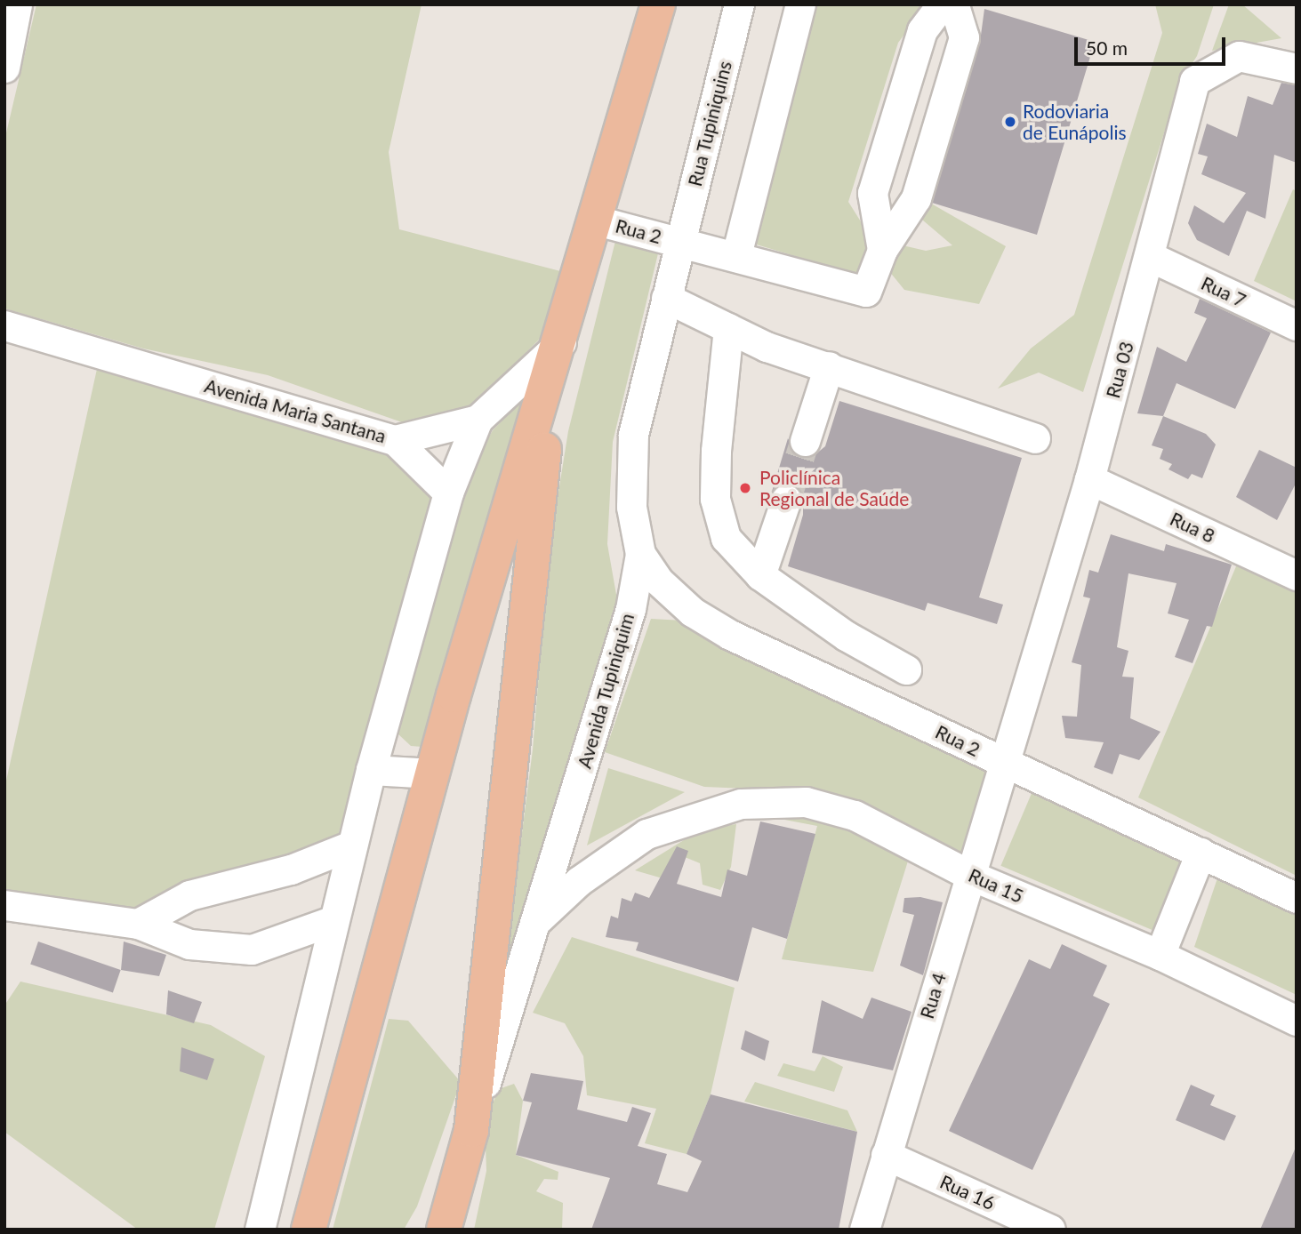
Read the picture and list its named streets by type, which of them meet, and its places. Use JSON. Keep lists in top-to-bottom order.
{
  "streets": {
    "street": [
      "Rua Tupiniquins",
      "Rua 2",
      "Rua 7",
      "Rua 03",
      "Avenida Maria Santana",
      "Rua 8",
      "Avenida Tupiniquim",
      "Rua 15",
      "Rua 4",
      "Rua 16"
    ]
  },
  "crossings": [
    ["Rua Tupiniquins", "Rua 2"],
    ["Rua Tupiniquins", "Avenida Tupiniquim"],
    ["Rua 2", "Rua 03"],
    ["Rua 2", "Avenida Tupiniquim"],
    ["Rua 2", "Rua 4"],
    ["Rua 7", "Rua 03"],
    ["Rua 03", "Rua 8"],
    ["Rua 03", "Rua 4"],
    ["Avenida Tupiniquim", "Rua 15"],
    ["Rua 15", "Rua 4"],
    ["Rua 4", "Rua 16"]
  ],
  "places": ["Rodoviaria de Eunápolis", "Policlínica Regional de Saúde"],
  "scale_bar": "50 m"
}
